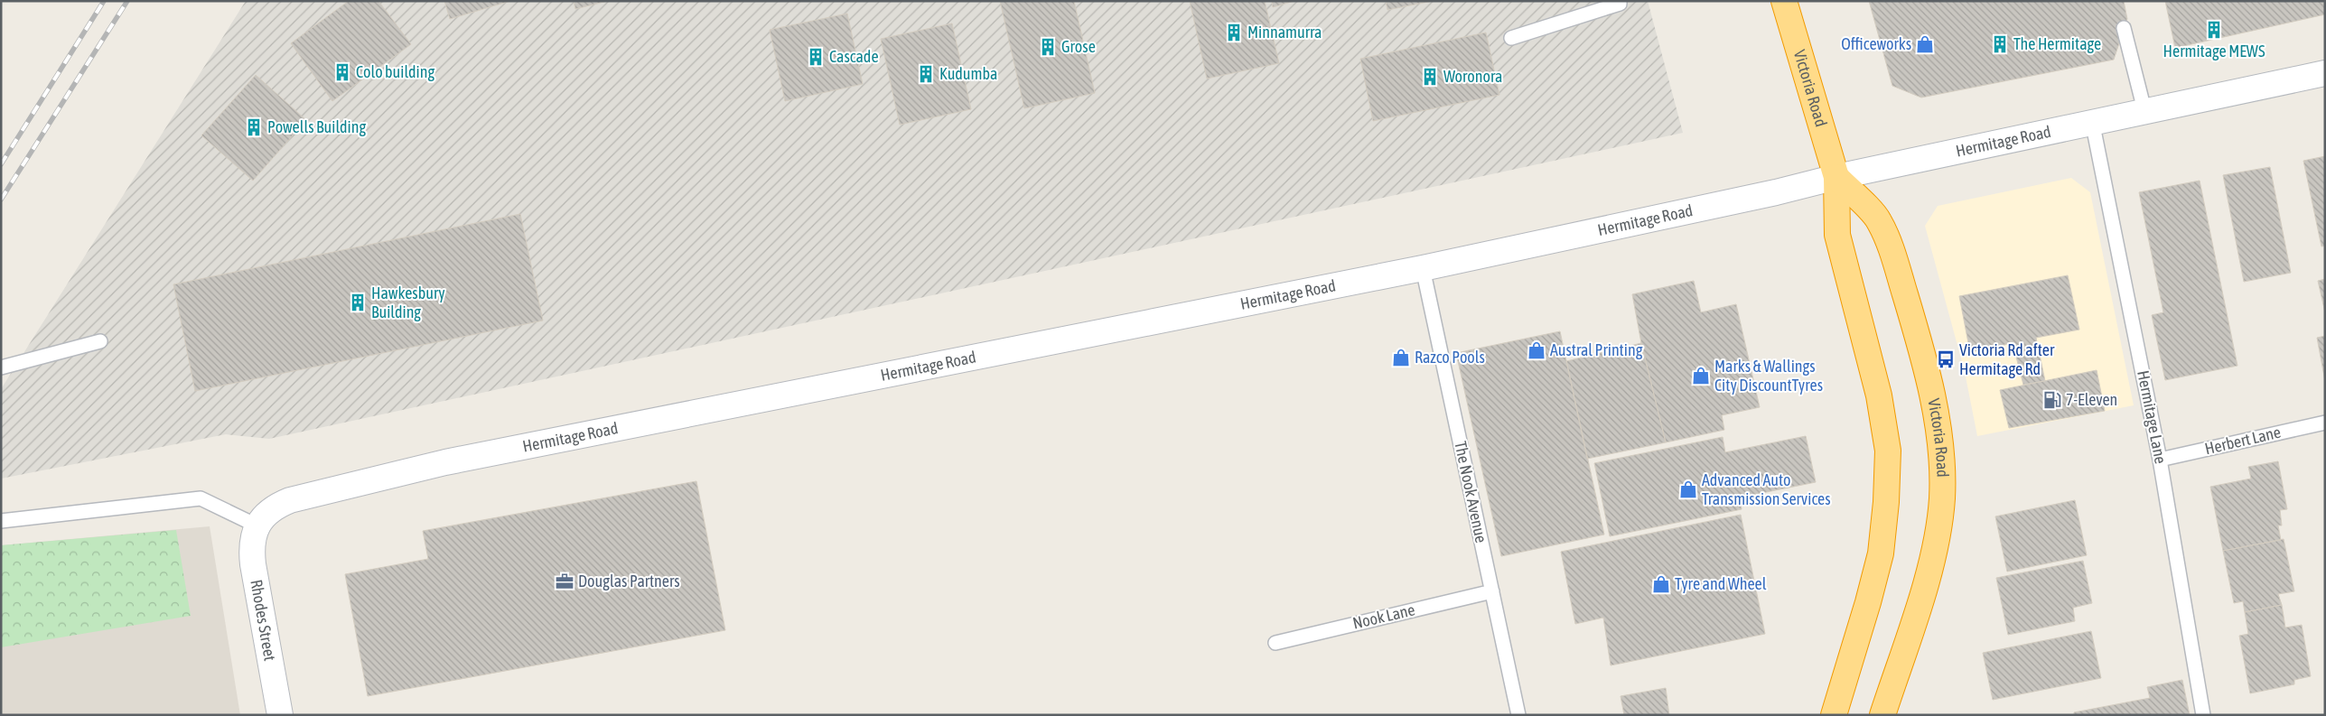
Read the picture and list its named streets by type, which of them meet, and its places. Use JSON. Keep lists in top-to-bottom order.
{
  "streets": {
    "highway": ["Victoria Road"],
    "street": ["Hermitage Road", "Rhodes Street"],
    "lane": [
      "Hermitage Lane",
      "Herbert Lane",
      "The Nook Avenue",
      "Nook Lane"
    ]
  },
  "crossings": [
    ["Victoria Road", "Hermitage Road"],
    ["Hermitage Road", "Hermitage Lane"],
    ["Hermitage Road", "The Nook Avenue"],
    ["Hermitage Road", "Rhodes Street"],
    ["Hermitage Lane", "Herbert Lane"],
    ["The Nook Avenue", "Nook Lane"]
  ],
  "places": {
    "building": [
      "Hermitage MEWS",
      "Minnamurra",
      "The Hermitage",
      "Grose",
      "Cascade",
      "Colo building",
      "Kudumba",
      "Woronora",
      "Powells Building",
      "Hawkesbury Building"
    ],
    "shop": [
      "Officeworks",
      "Austral Printing",
      "Razco Pools",
      "Marks & Wallings City DiscountTyres",
      "Advanced Auto Transmission Services",
      "Tyre and Wheel"
    ],
    "bus stop": ["Victoria Rd after Hermitage Rd"],
    "fuel station": ["7-Eleven"],
    "office": ["Douglas Partners"]
  }
}
